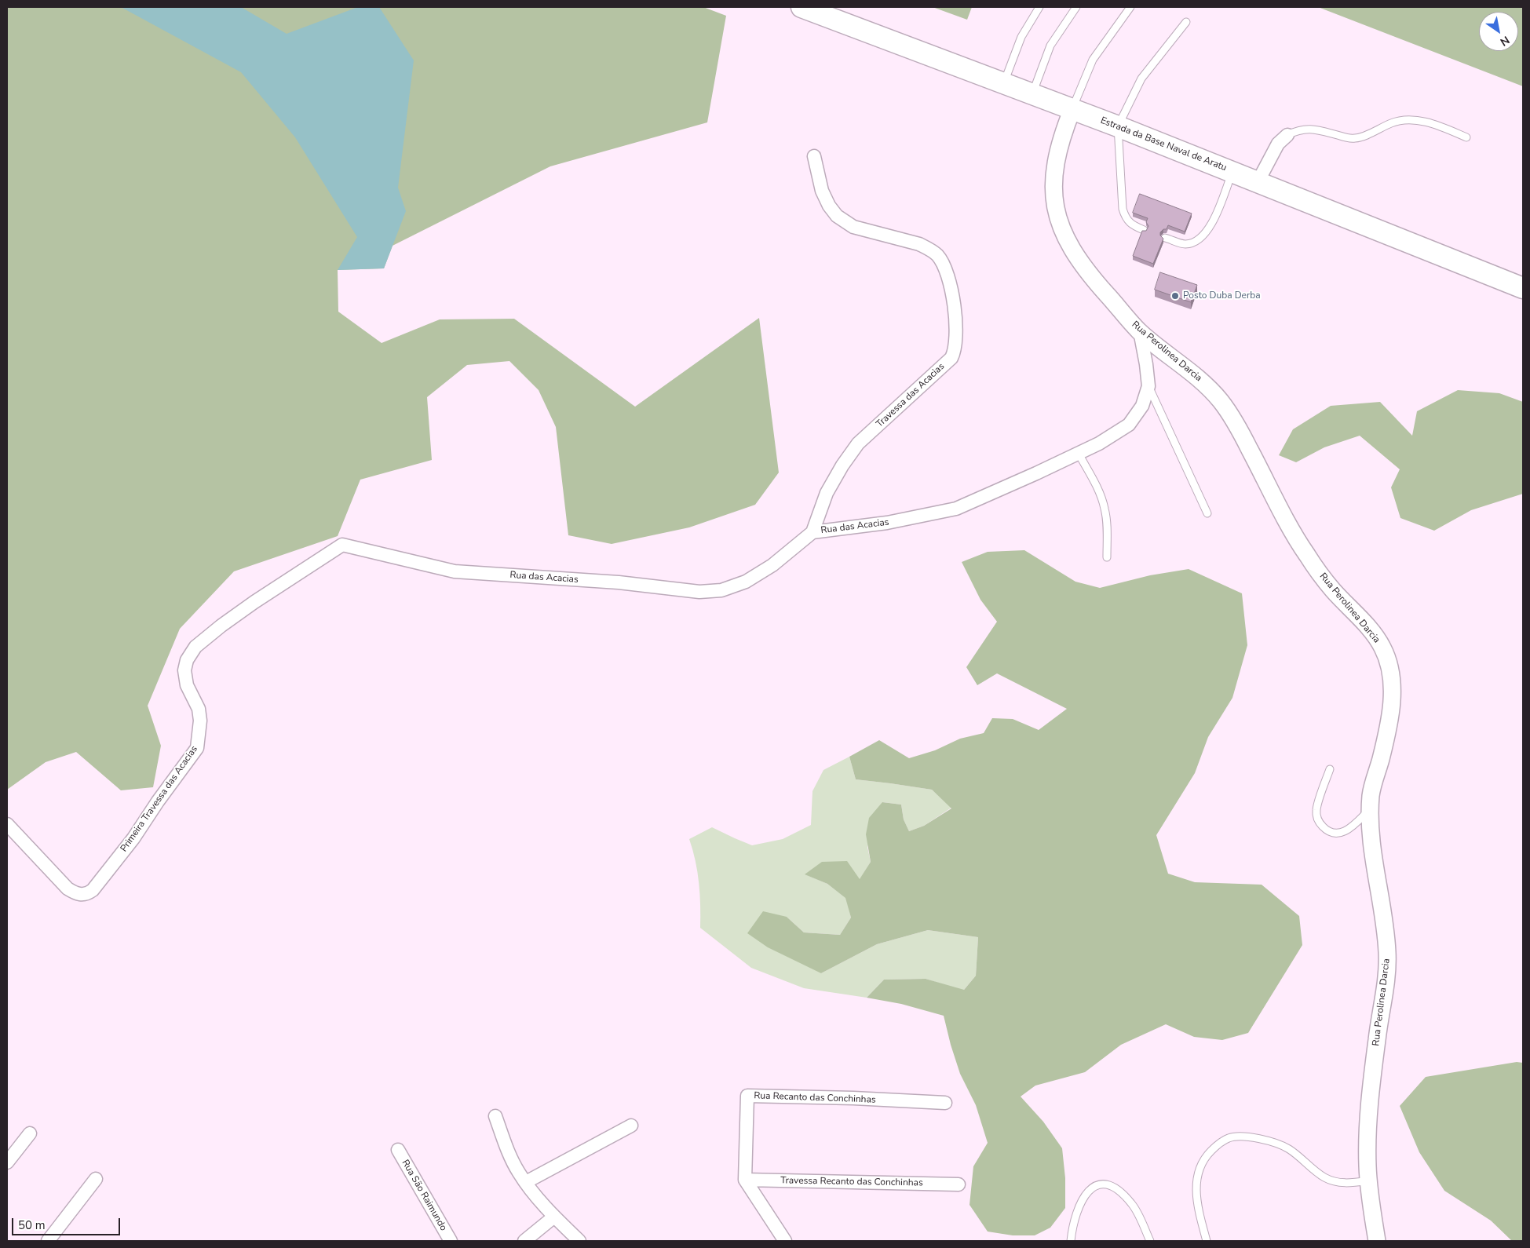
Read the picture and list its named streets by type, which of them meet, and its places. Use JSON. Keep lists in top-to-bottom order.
{
  "streets": {
    "main road": ["Estrada da Base Naval de Aratu"],
    "street": [
      "Rua Perolinea Darcia",
      "Travessa das Acacias",
      "Rua das Acacias",
      "Primeira Travessa das Acacias",
      "Rua Recanto das Conchinhas",
      "Travessa Recanto das Conchinhas",
      "Rua São Raimundo"
    ]
  },
  "crossings": [
    ["Estrada da Base Naval de Aratu", "Rua Perolinea Darcia"],
    ["Rua Perolinea Darcia", "Rua das Acacias"],
    ["Travessa das Acacias", "Rua das Acacias"],
    ["Rua das Acacias", "Primeira Travessa das Acacias"],
    ["Rua Recanto das Conchinhas", "Travessa Recanto das Conchinhas"]
  ],
  "places": ["Posto Duba Derba"],
  "scale_bar": "50 m",
  "north": "bottom right"
}
